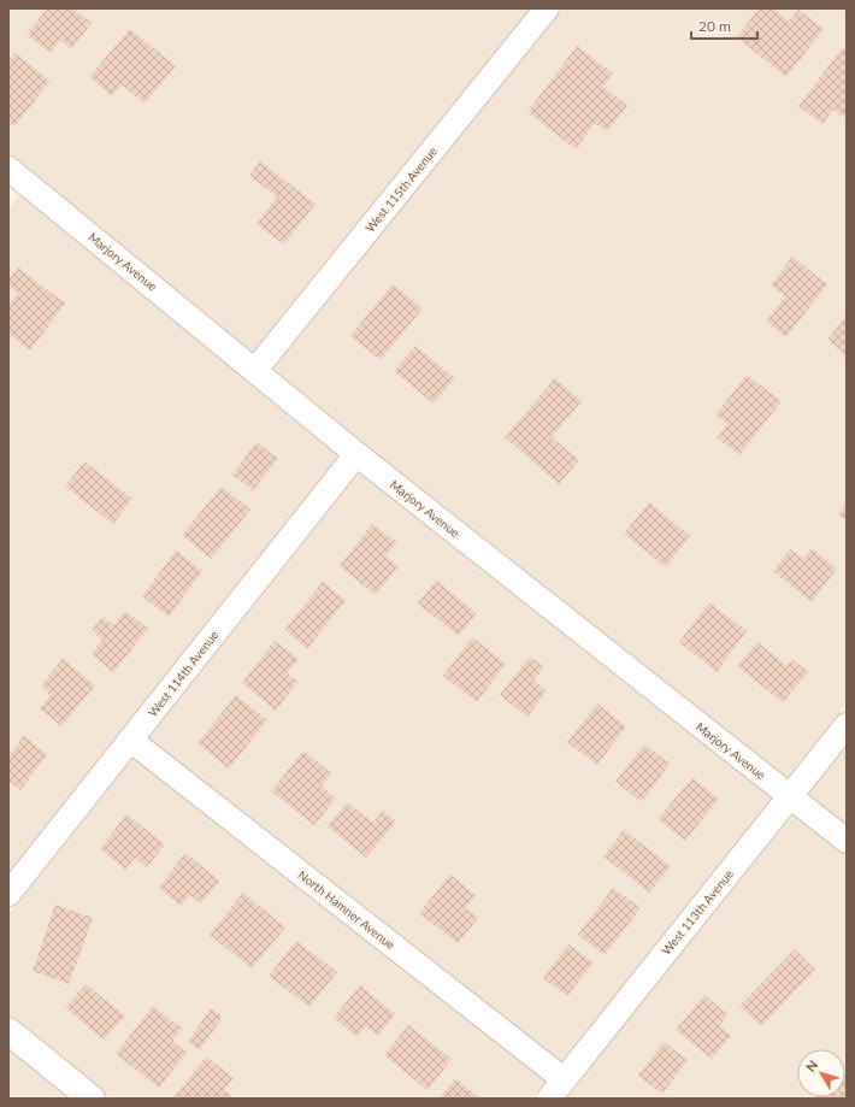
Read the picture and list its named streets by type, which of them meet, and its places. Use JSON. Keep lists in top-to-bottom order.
{
  "streets": {
    "street": [
      "West 115th Avenue",
      "Marjory Avenue",
      "West 114th Avenue",
      "North Hamner Avenue",
      "West 113th Avenue"
    ]
  },
  "crossings": [
    ["West 115th Avenue", "Marjory Avenue"],
    ["Marjory Avenue", "West 114th Avenue"],
    ["Marjory Avenue", "West 113th Avenue"],
    ["West 114th Avenue", "North Hamner Avenue"],
    ["North Hamner Avenue", "West 113th Avenue"]
  ],
  "scale_bar": "20 m",
  "north": "top left"
}
